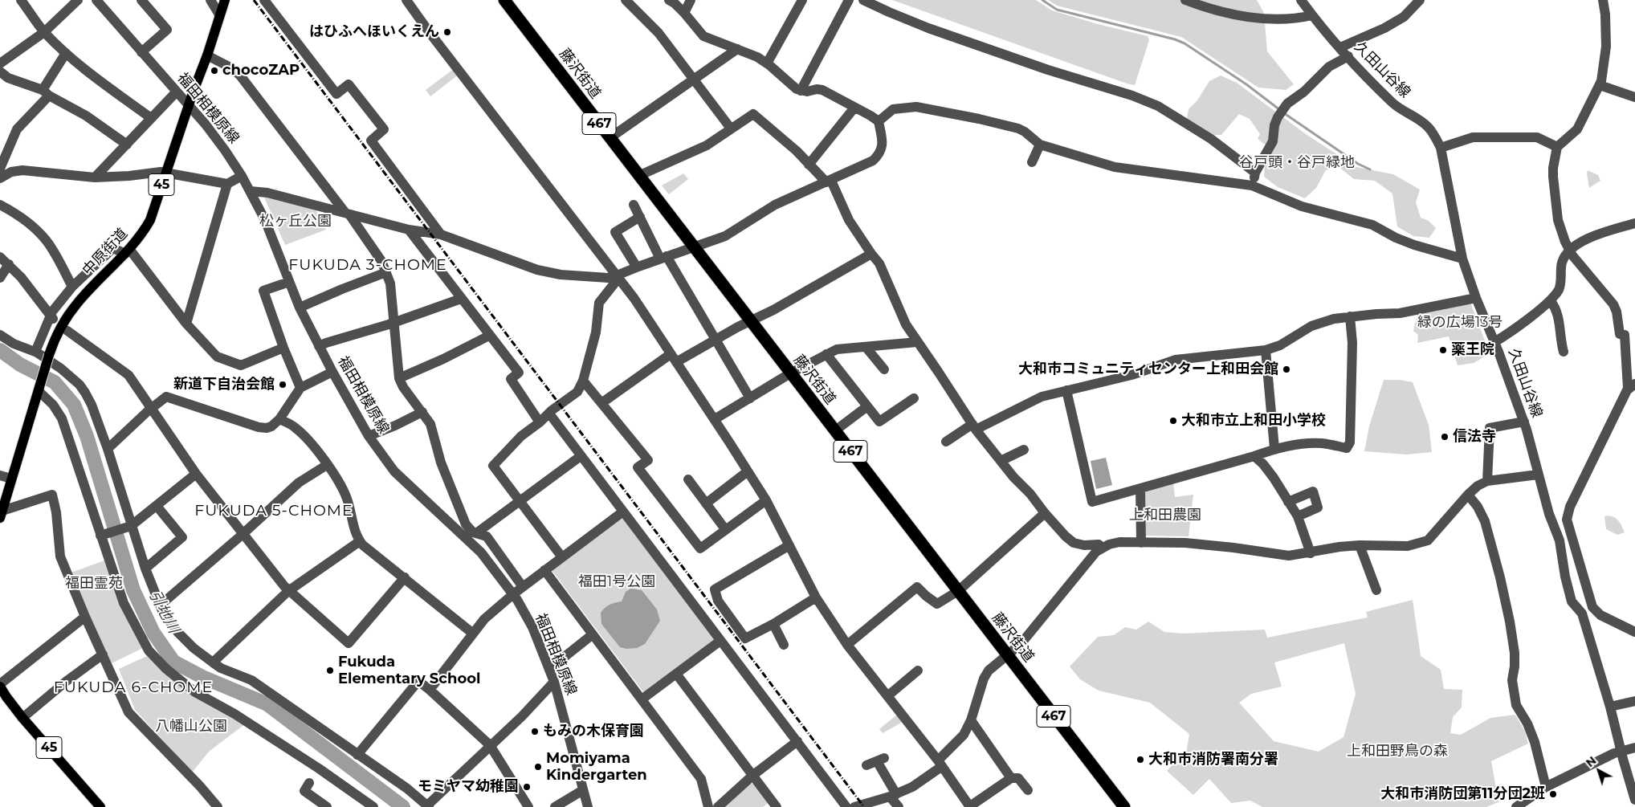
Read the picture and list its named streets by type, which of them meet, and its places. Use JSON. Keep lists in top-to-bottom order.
{
  "streets": {
    "highway": ["藤沢街道", "467"],
    "main road": ["45", "中原街道"],
    "street": ["久田山谷線", "福田相模原線"]
  },
  "crossings": [
    ["福田相模原線", "中原街道"]
  ],
  "districts": ["FUKUDA 3-CHOME", "FUKUDA 5-CHOME", "FUKUDA 6-CHOME"],
  "water": ["引地川"],
  "parks": [
    "谷戸頭・谷戸緑地",
    "松ヶ丘公園",
    "緑の広場13号",
    "上和田農園",
    "福田1号公園",
    "福田霊苑",
    "八幡山公園",
    "上和田野鳥の森"
  ],
  "places": [
    "はひふへほいくえん",
    "chocoZAP",
    "薬王院",
    "大和市コミュニティセンター上和田会館",
    "新道下自治会館",
    "大和市立上和田小学校",
    "信法寺",
    "Fukuda Elementary School",
    "もみの木保育園",
    "大和市消防署南分署",
    "Momiyama Kindergarten",
    "モミヤマ幼稚園",
    "大和市消防団第11分団2班"
  ],
  "north": "top left"
}
